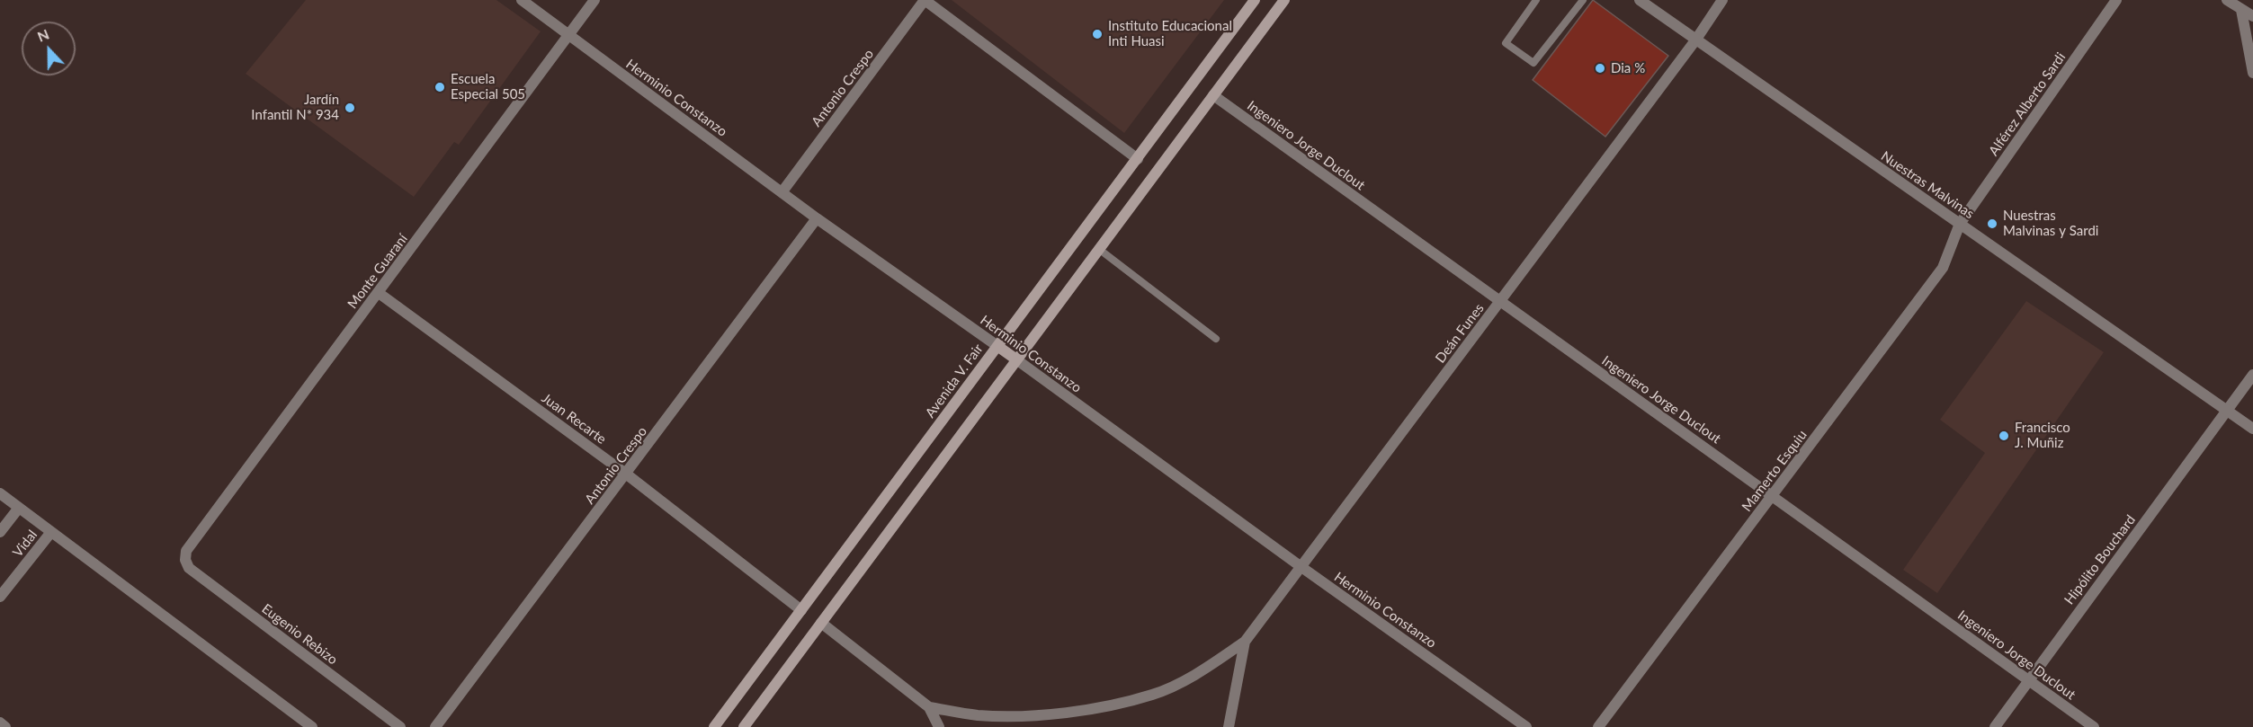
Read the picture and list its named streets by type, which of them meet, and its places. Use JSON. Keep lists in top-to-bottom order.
{
  "streets": {
    "main road": ["Herminio Constanzo", "Avenida V. Fair"],
    "street": [
      "Antonio Crespo",
      "Alférez Alberto Sardi",
      "Ingeniero Jorge Duclout",
      "Nuestras Malvinas",
      "Monte Guaraní",
      "Deán Funes",
      "Juan Recarte",
      "Mamerto Esquiu",
      "Vidal",
      "Hipólito Bouchard",
      "Eugenio Rebizo"
    ]
  },
  "crossings": [
    ["Antonio Crespo", "Herminio Constanzo"],
    ["Antonio Crespo", "Juan Recarte"],
    ["Herminio Constanzo", "Monte Guaraní"],
    ["Herminio Constanzo", "Deán Funes"],
    ["Herminio Constanzo", "Avenida V. Fair"],
    ["Alférez Alberto Sardi", "Nuestras Malvinas"],
    ["Alférez Alberto Sardi", "Mamerto Esquiu"],
    ["Ingeniero Jorge Duclout", "Deán Funes"],
    ["Ingeniero Jorge Duclout", "Mamerto Esquiu"],
    ["Ingeniero Jorge Duclout", "Hipólito Bouchard"],
    ["Nuestras Malvinas", "Deán Funes"],
    ["Nuestras Malvinas", "Mamerto Esquiu"],
    ["Nuestras Malvinas", "Hipólito Bouchard"],
    ["Monte Guaraní", "Juan Recarte"],
    ["Monte Guaraní", "Eugenio Rebizo"],
    ["Avenida V. Fair", "Juan Recarte"]
  ],
  "places": [
    "Instituto Educacional Inti Huasi",
    "Dia %",
    "Escuela Especial 505",
    "Jardín Infantil N* 934",
    "Nuestras Malvinas y Sardi",
    "Francisco J. Muñiz"
  ],
  "north": "top"
}
